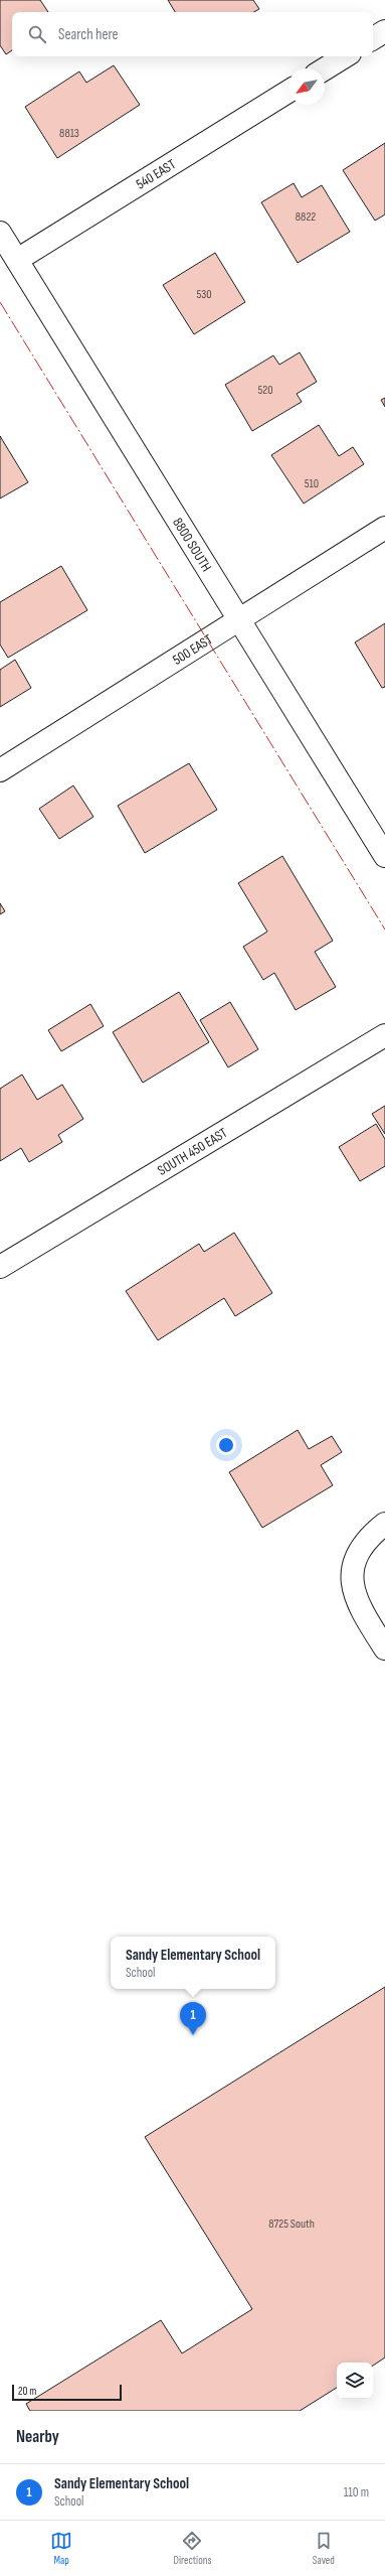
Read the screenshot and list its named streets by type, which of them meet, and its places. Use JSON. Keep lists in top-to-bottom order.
{
  "streets": {
    "street": [
      "540 EAST",
      "8800 SOUTH",
      "500 EAST",
      "SOUTH 450 EAST"
    ]
  },
  "crossings": [
    ["540 EAST", "8800 SOUTH"],
    ["8800 SOUTH", "500 EAST"]
  ],
  "house_numbers": [
    "8813",
    "8822",
    "530",
    "520",
    "510",
    "8725 South"
  ],
  "scale_bar": "20 m",
  "north": "bottom left",
  "page": {
    "search": "Search here",
    "popup": ["Sandy Elementary School", "School"],
    "pins": "1",
    "scale": "20 m",
    "heading": "Nearby",
    "list": [
      {
        "mark": "1",
        "name": "Sandy Elementary School",
        "note": "School",
        "value": "110 m"
      }
    ],
    "nav": ["Map", "Directions", "Saved"]
  }
}
